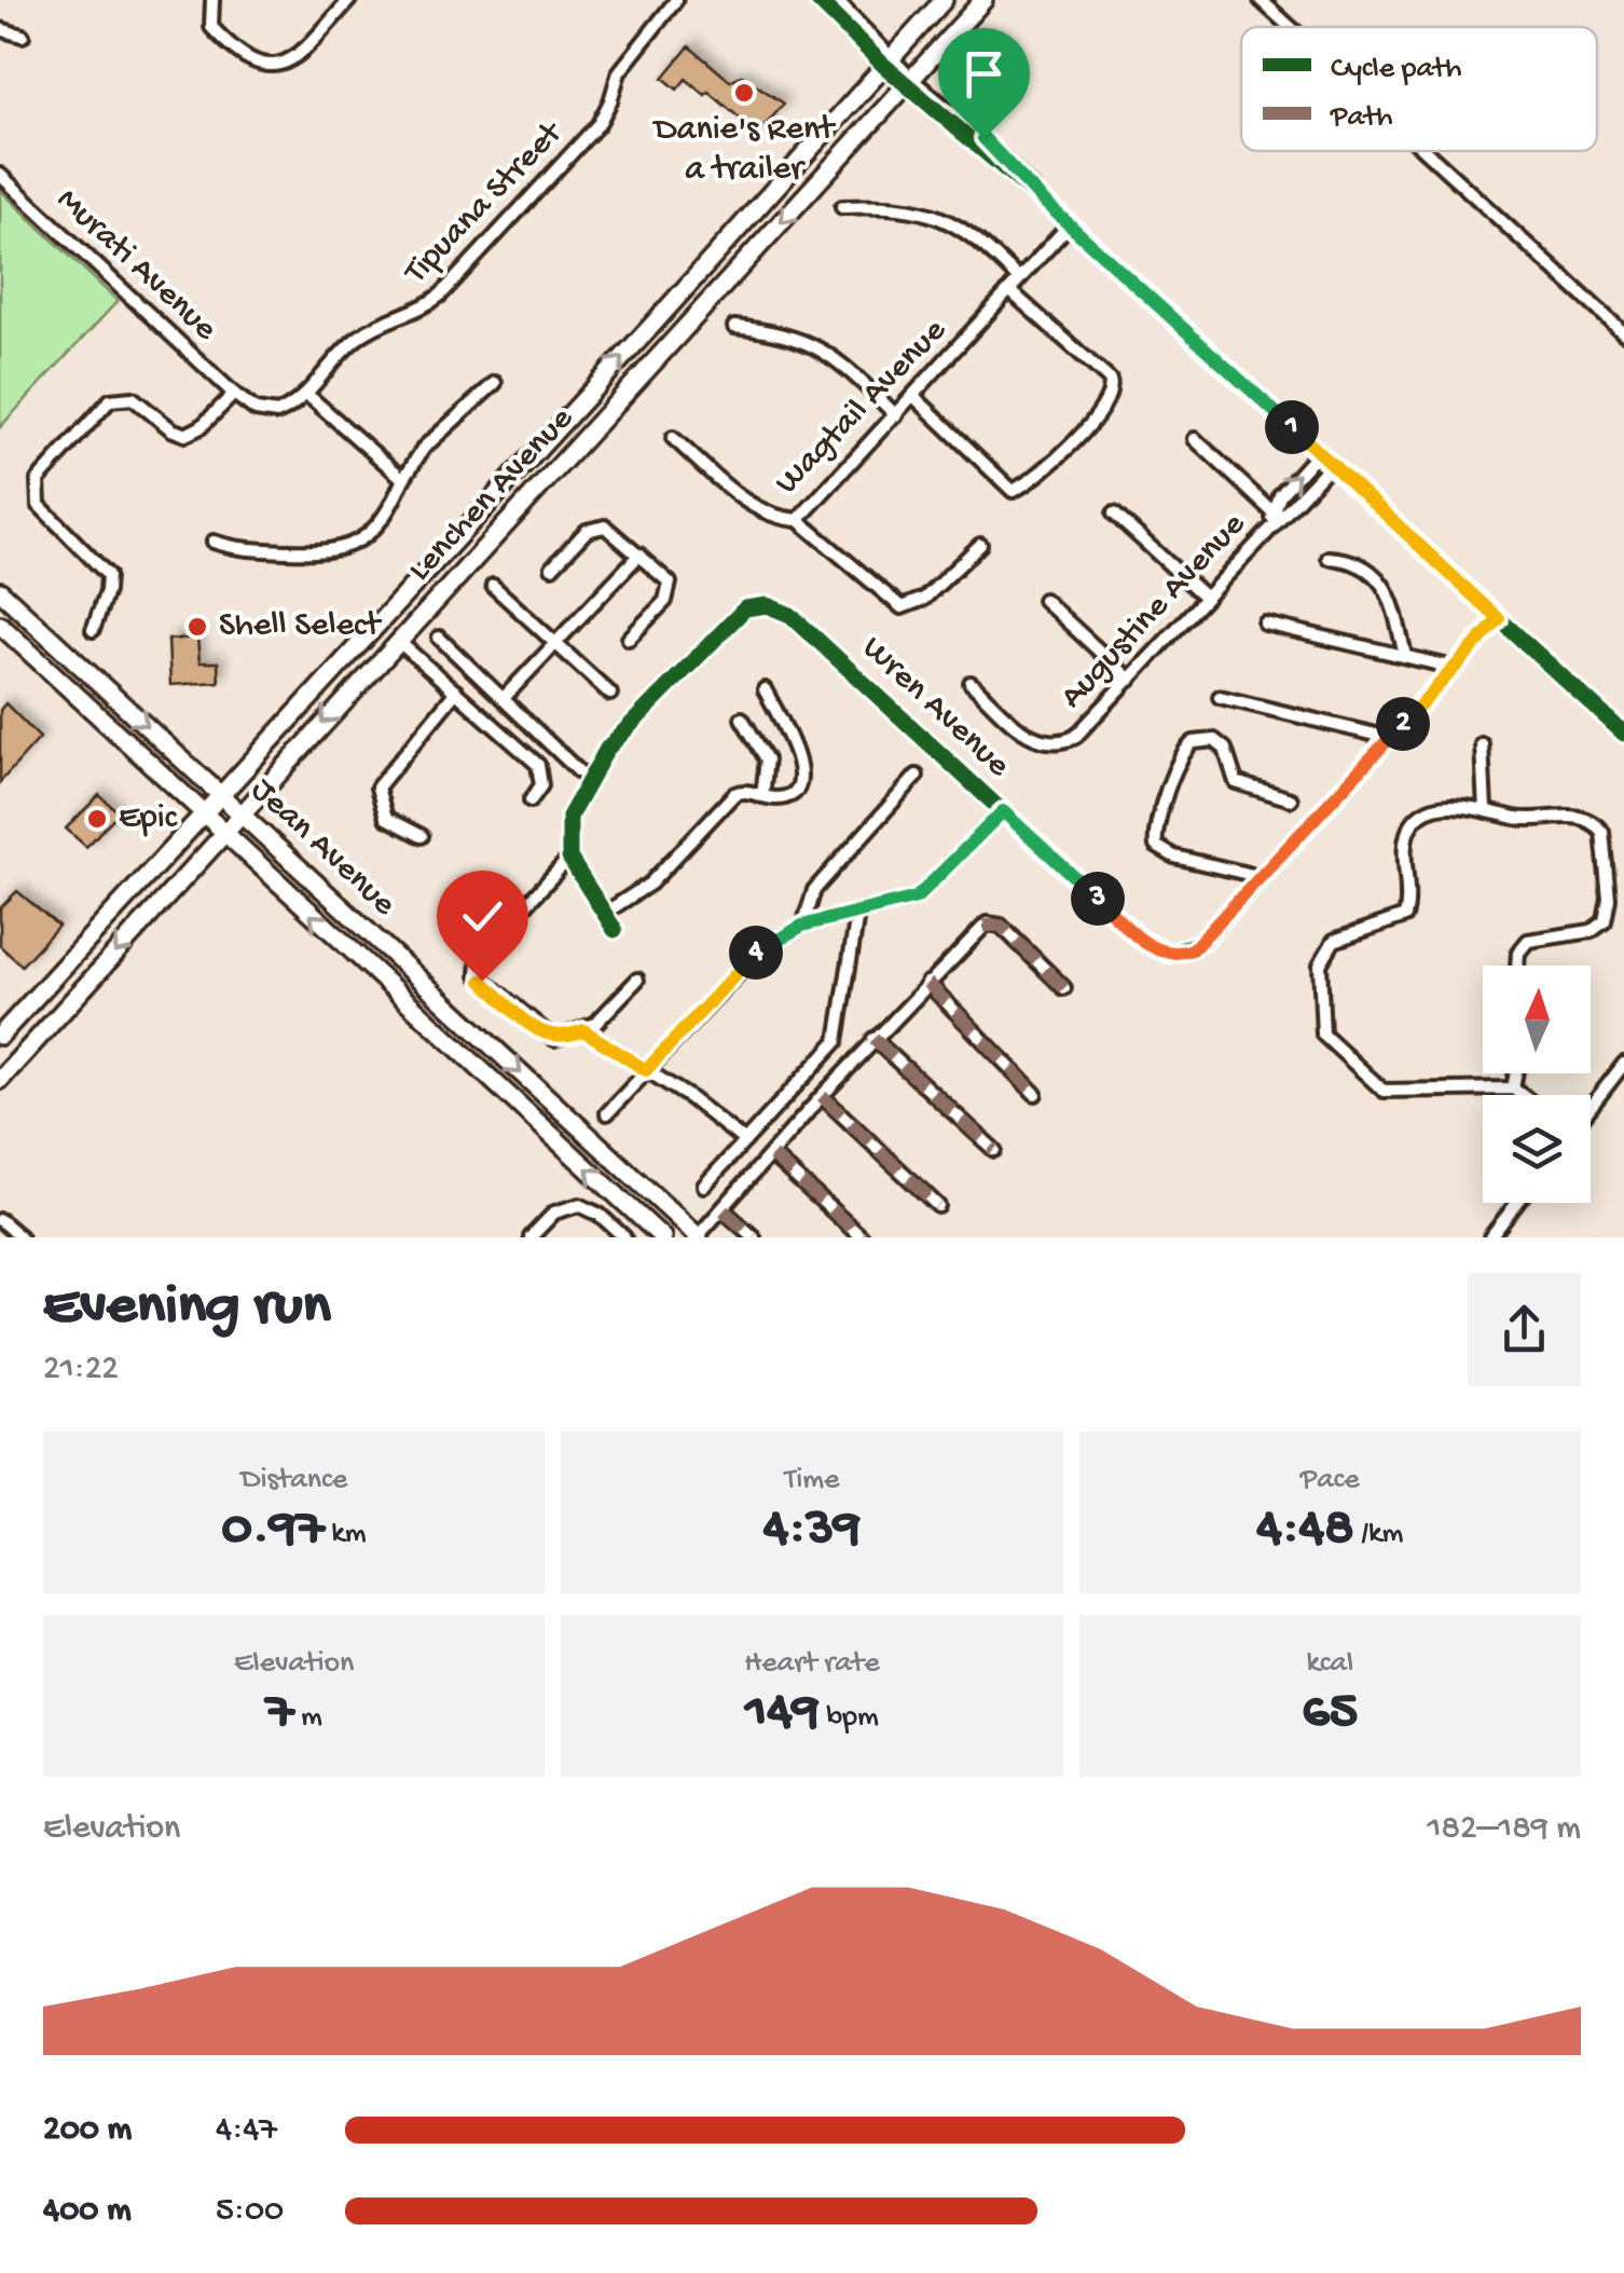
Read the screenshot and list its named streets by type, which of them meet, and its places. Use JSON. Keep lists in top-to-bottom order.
{
  "streets": {
    "main road": ["Lenchen Avenue", "Jean Avenue"],
    "street": [
      "Tipuana Street",
      "Murati Avenue",
      "Wagtail Avenue",
      "Augustine Avenue",
      "Wren Avenue"
    ]
  },
  "crossings": [
    ["Tipuana Street", "Murati Avenue"],
    ["Lenchen Avenue", "Jean Avenue"]
  ],
  "places": ["Danie's Rent a trailer", "Shell Select", "Epic"],
  "legend": ["Cycle path", "Path"],
  "north": "top",
  "page": {
    "pins": [
      "1",
      "2",
      "3",
      "4"
    ],
    "heading": ["Evening run", "21:22"],
    "stats": [
      ["Distance", "0.97 km"],
      ["Time", "4:39"],
      ["Pace", "4:48 /km"],
      ["Elevation", "7 m"],
      ["Heart rate", "149 bpm"],
      ["kcal", "65"]
    ],
    "chart": ["Elevation", "182–189 m"],
    "list": [
      {
        "name": "200 m",
        "note": "4:47"
      },
      {
        "name": "400 m",
        "note": "5:00"
      }
    ]
  }
}
